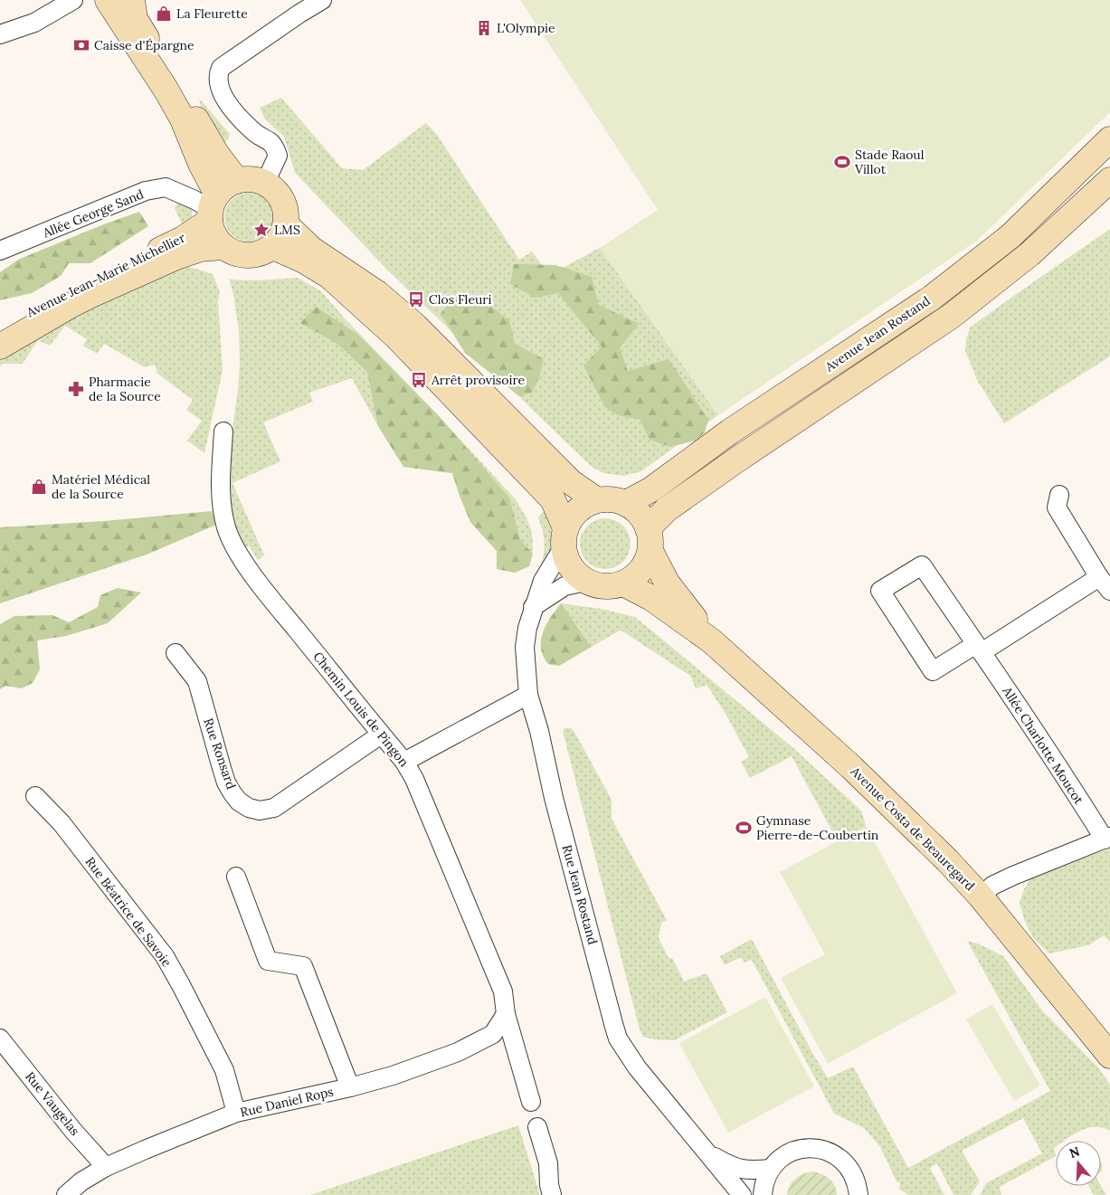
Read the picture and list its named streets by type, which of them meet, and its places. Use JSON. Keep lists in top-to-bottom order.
{
  "streets": {
    "main road": ["Avenue Jean-Marie Michellier", "Avenue Jean Rostand", "Avenue Costa de Beauregard"],
    "street": [
      "Allée George Sand",
      "Chemin Louis de Pingon",
      "Allée Charlotte Moucot",
      "Rue Ronsard",
      "Rue Jean Rostand",
      "Rue Béatrice de Savoie",
      "Rue Daniel Rops",
      "Rue Vaugelas"
    ]
  },
  "crossings": [
    ["Allée George Sand", "Avenue Jean-Marie Michellier"],
    ["Avenue Jean Rostand", "Avenue Costa de Beauregard"],
    ["Avenue Jean Rostand", "Rue Jean Rostand"],
    ["Chemin Louis de Pingon", "Rue Ronsard"],
    ["Chemin Louis de Pingon", "Rue Daniel Rops"],
    ["Avenue Costa de Beauregard", "Rue Jean Rostand"],
    ["Rue Béatrice de Savoie", "Rue Daniel Rops"],
    ["Rue Daniel Rops", "Rue Vaugelas"]
  ],
  "places": {
    "shop": ["La Fleurette", "Matériel Médical de la Source"],
    "building": ["L'Olympie"],
    "bank": ["Caisse d'Épargne"],
    "sports": ["Stade Raoul Villot", "Gymnase Pierre-de-Coubertin"],
    "place": ["LMS"],
    "bus stop": ["Clos Fleuri", "Arrêt provisoire"],
    "pharmacy": ["Pharmacie de la Source"]
  },
  "north": "top"
}
